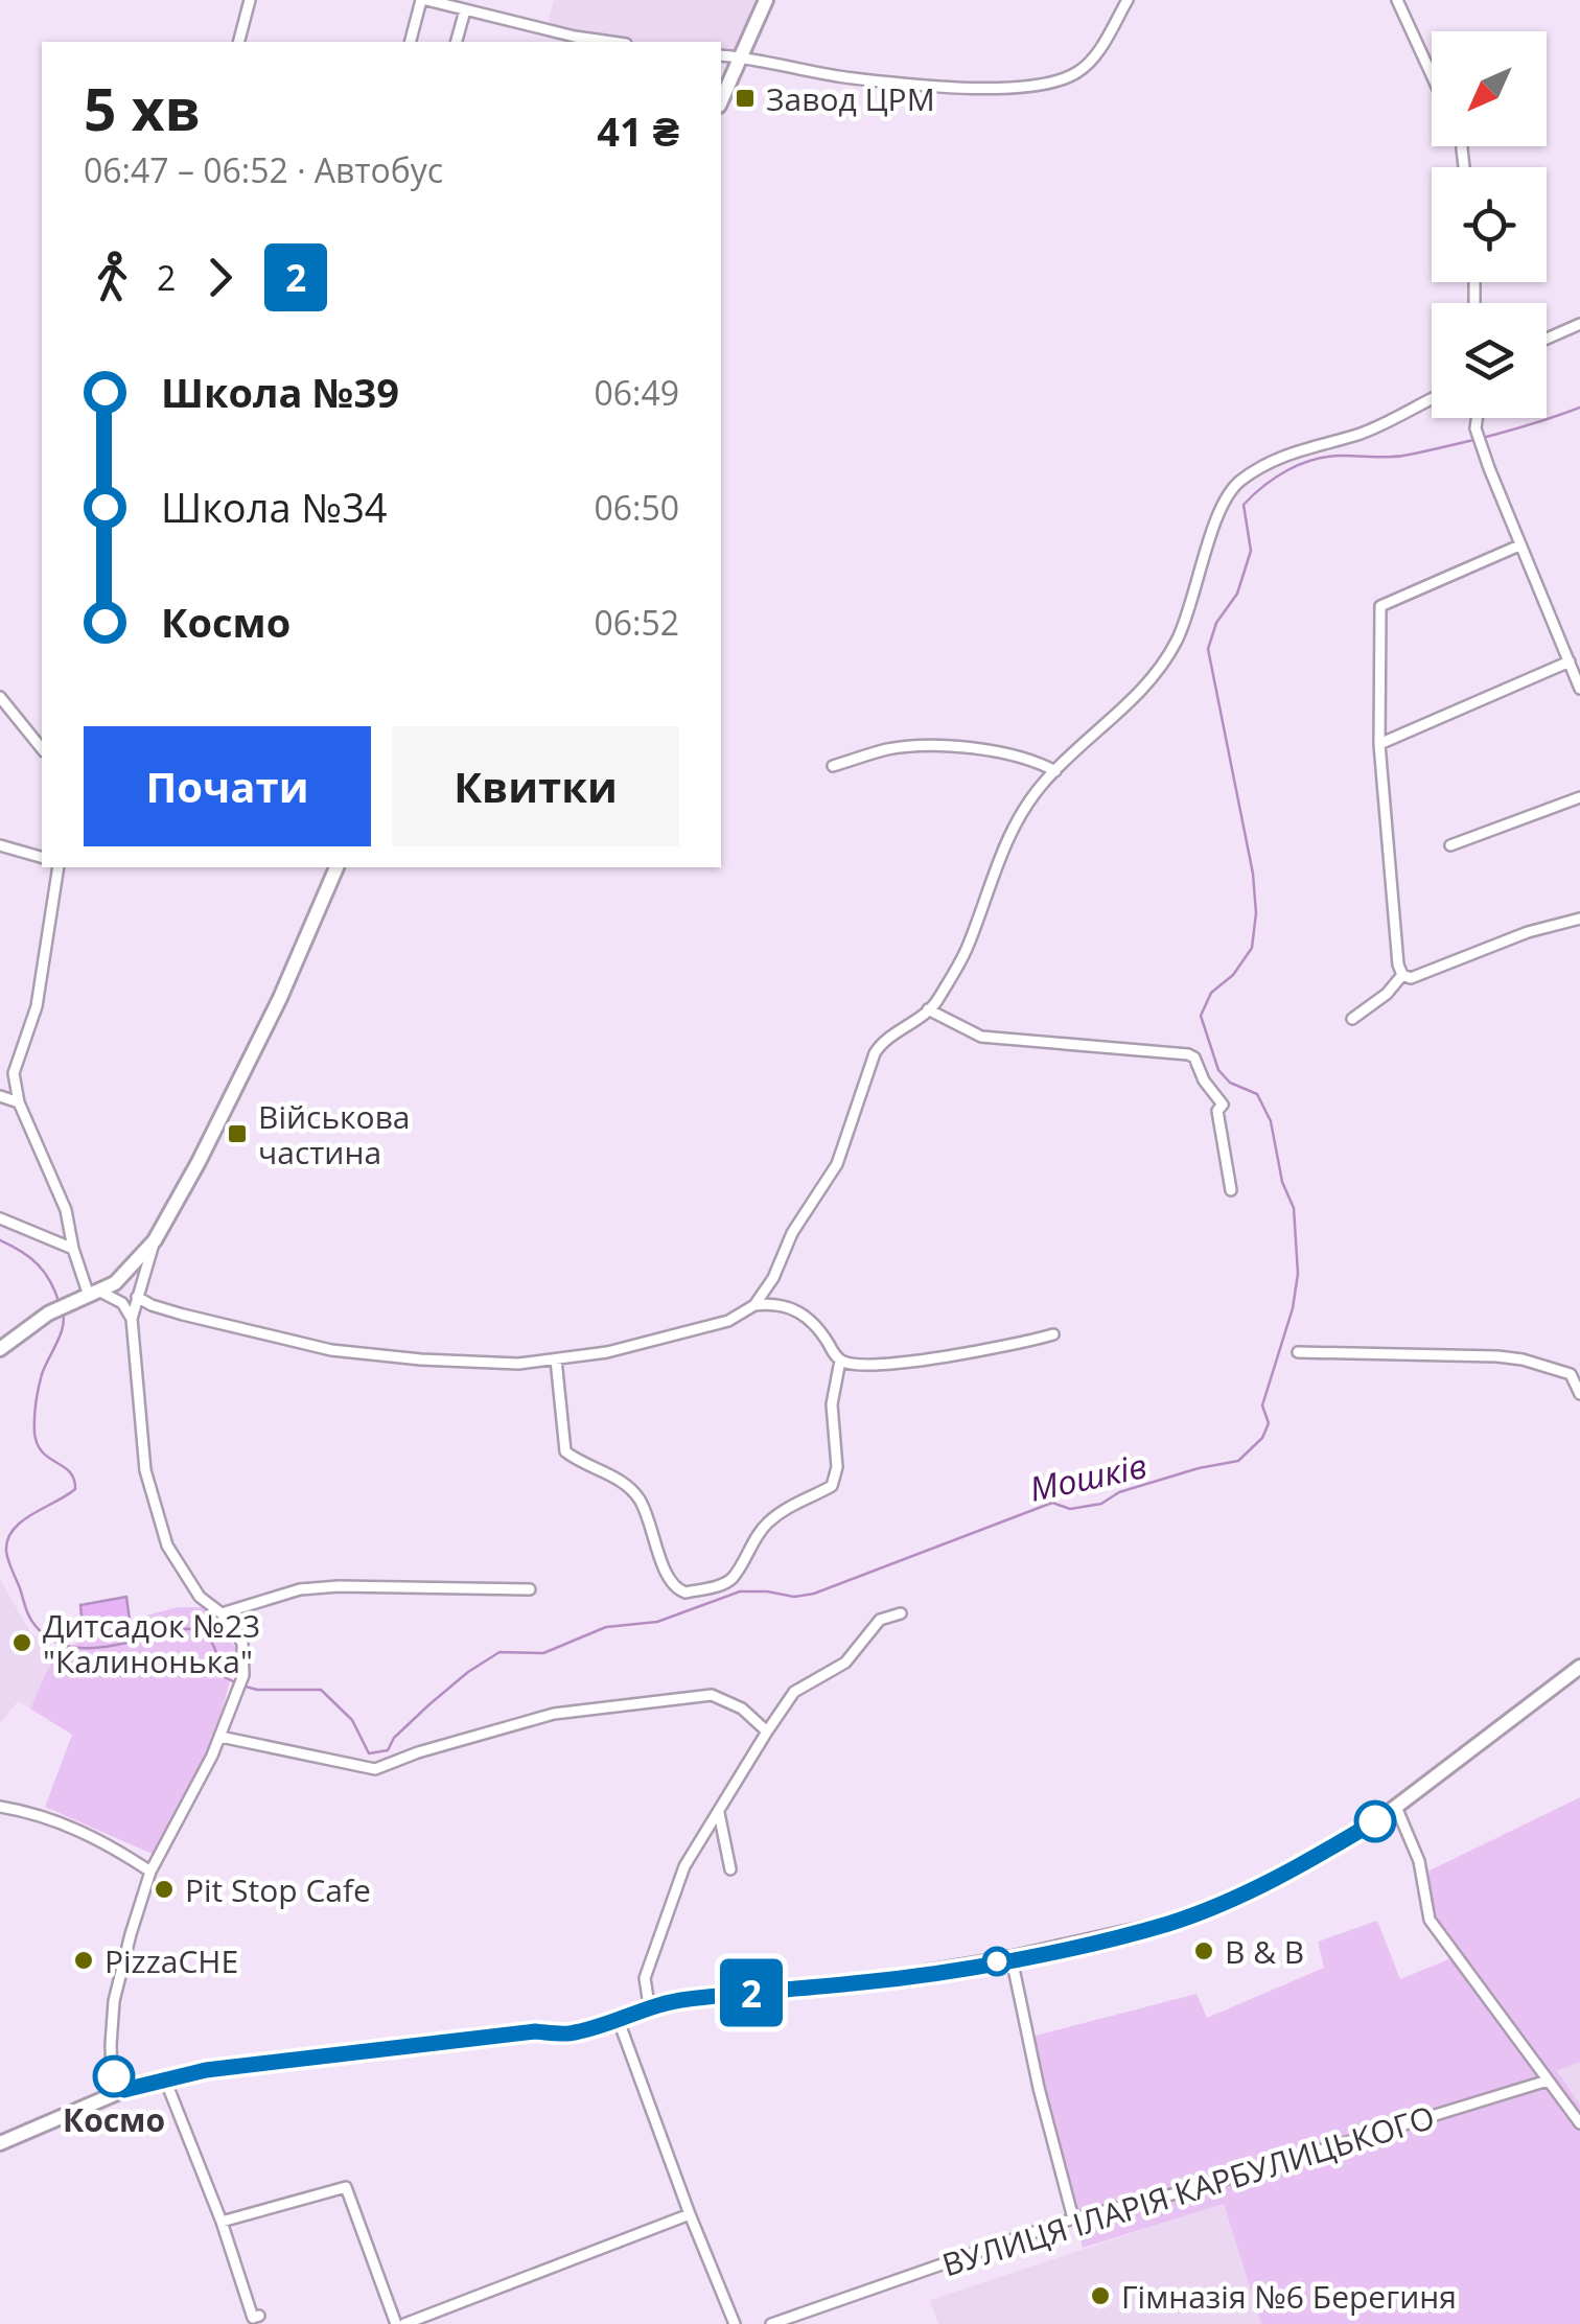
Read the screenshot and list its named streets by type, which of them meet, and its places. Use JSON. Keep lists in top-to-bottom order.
{
  "streets": {
    "street": ["ВУЛИЦЯ ІЛАРІЯ КАРБУЛИЦЬКОГО"]
  },
  "water": ["Мошків"],
  "places": {
    "transit": ["Завод ЦРМ", "Військова частина"],
    "other": [
      "Дитсадок №23 \"Калинонька\"",
      "Pit Stop Cafe",
      "B & B",
      "PizzaCHE",
      "Космо",
      "Гімназія №6 Берегиня"
    ]
  },
  "lines": ["bus line 2"],
  "north": "bottom left",
  "page": {
    "on_map": "2",
    "heading": ["5 хв", "06:47 – 06:52 · Автобус", "41 ₴"],
    "legs": ["2", "2"],
    "list": [
      {
        "name": "Школа №39",
        "value": "06:49"
      },
      {
        "name": "Школа №34",
        "value": "06:50"
      },
      {
        "name": "Космо",
        "value": "06:52"
      }
    ],
    "buttons": ["Почати", "Квитки"]
  }
}
